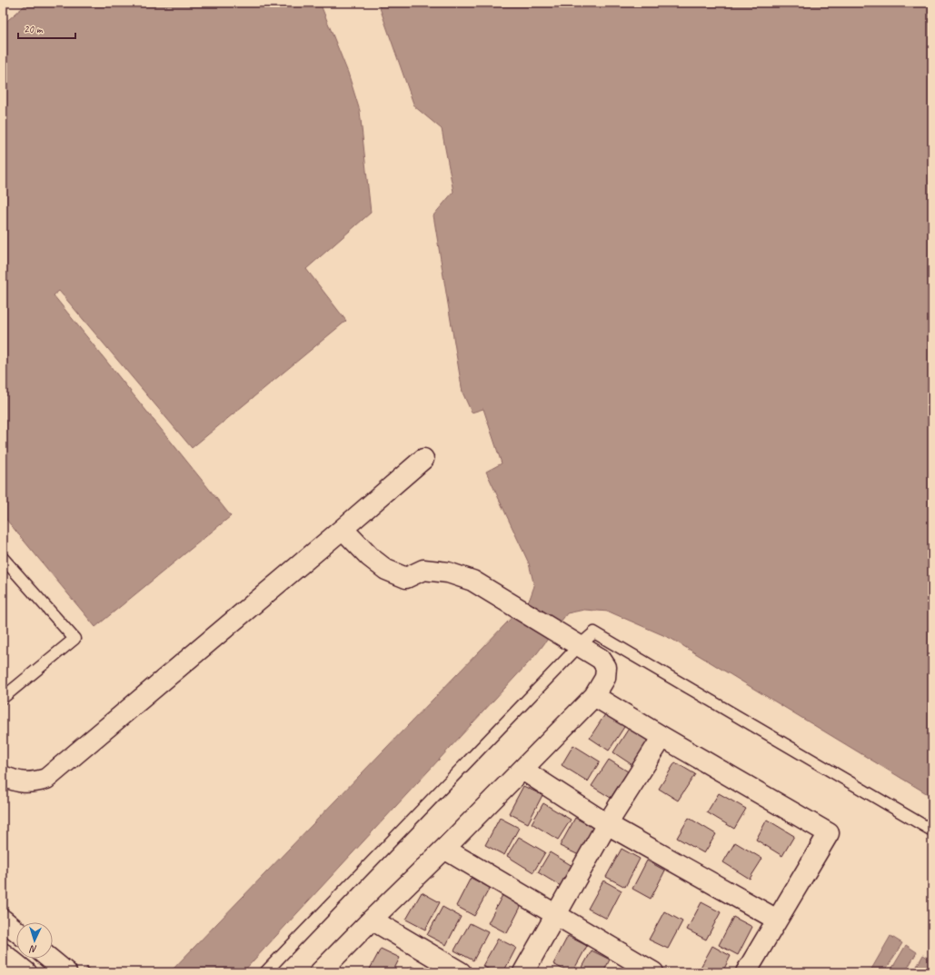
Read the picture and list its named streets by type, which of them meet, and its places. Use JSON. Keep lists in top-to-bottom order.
{
  "scale_bar": "20 m",
  "north": "bottom"
}
